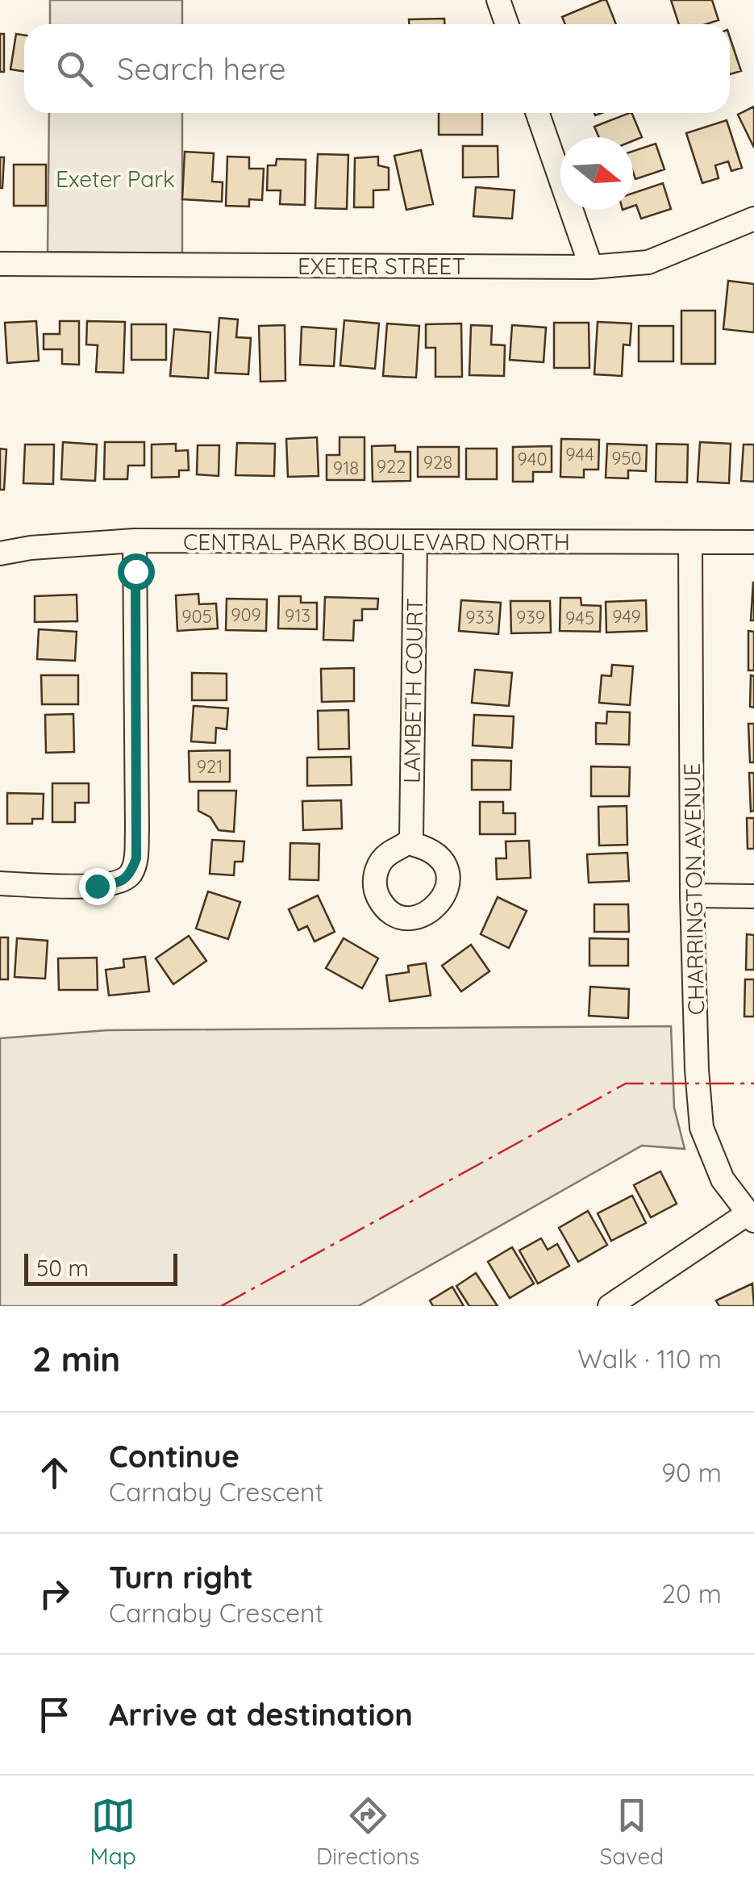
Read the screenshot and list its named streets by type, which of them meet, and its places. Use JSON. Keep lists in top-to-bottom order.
{
  "streets": {
    "street": [
      "EXETER STREET",
      "CENTRAL PARK BOULEVARD NORTH",
      "LAMBETH COURT",
      "CHARRINGTON AVENUE"
    ]
  },
  "crossings": [
    ["CENTRAL PARK BOULEVARD NORTH", "LAMBETH COURT"],
    ["CENTRAL PARK BOULEVARD NORTH", "CHARRINGTON AVENUE"]
  ],
  "parks": ["Exeter Park"],
  "house_numbers": [
    "944",
    "950",
    "940",
    "928",
    "922",
    "918",
    "909",
    "913",
    "905",
    "949",
    "933",
    "939",
    "945",
    "921"
  ],
  "scale_bar": "50 m",
  "north": "right",
  "page": {
    "search": "Search here",
    "scale": "50 m",
    "heading": ["2 min", "Walk · 110 m"],
    "list": [
      ["Continue", "Carnaby Crescent", "90 m"],
      ["Turn right", "Carnaby Crescent", "20 m"],
      "Arrive at destination"
    ],
    "nav": ["Map", "Directions", "Saved"]
  }
}
